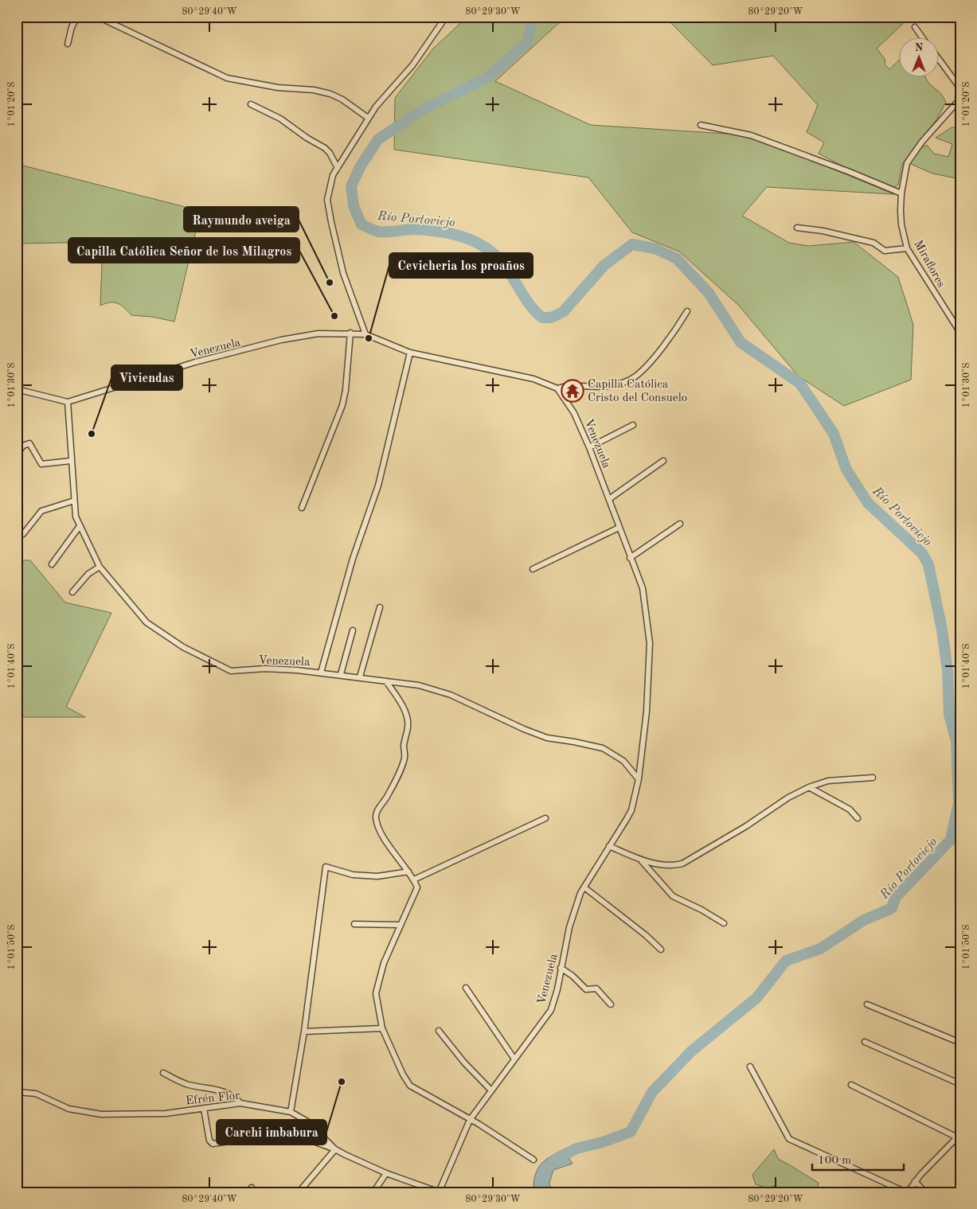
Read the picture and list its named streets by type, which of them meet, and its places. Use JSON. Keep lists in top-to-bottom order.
{
  "streets": {
    "street": ["Miraflores", "Venezuela", "Efrén Flor"]
  },
  "crossings": [
    ["Venezuela", "Efrén Flor"]
  ],
  "water": ["Río Portoviejo"],
  "places": {
    "other": [
      "Raymundo aveiga",
      "Capilla Católica Señor de los Milagros",
      "Cevicheria los proaños",
      "Viviendas",
      "Carchi imbabura"
    ],
    "temple": ["Capilla Católica Cristo del Consuelo"]
  },
  "scale_bar": "100 m",
  "north": "top",
  "coordinates": [
    "80°29'40\"W",
    "80°29'30\"W",
    "80°29'20\"W",
    "1°01'20\"S",
    "1°01'30\"S",
    "1°01'40\"S",
    "1°01'50\"S"
  ]
}
